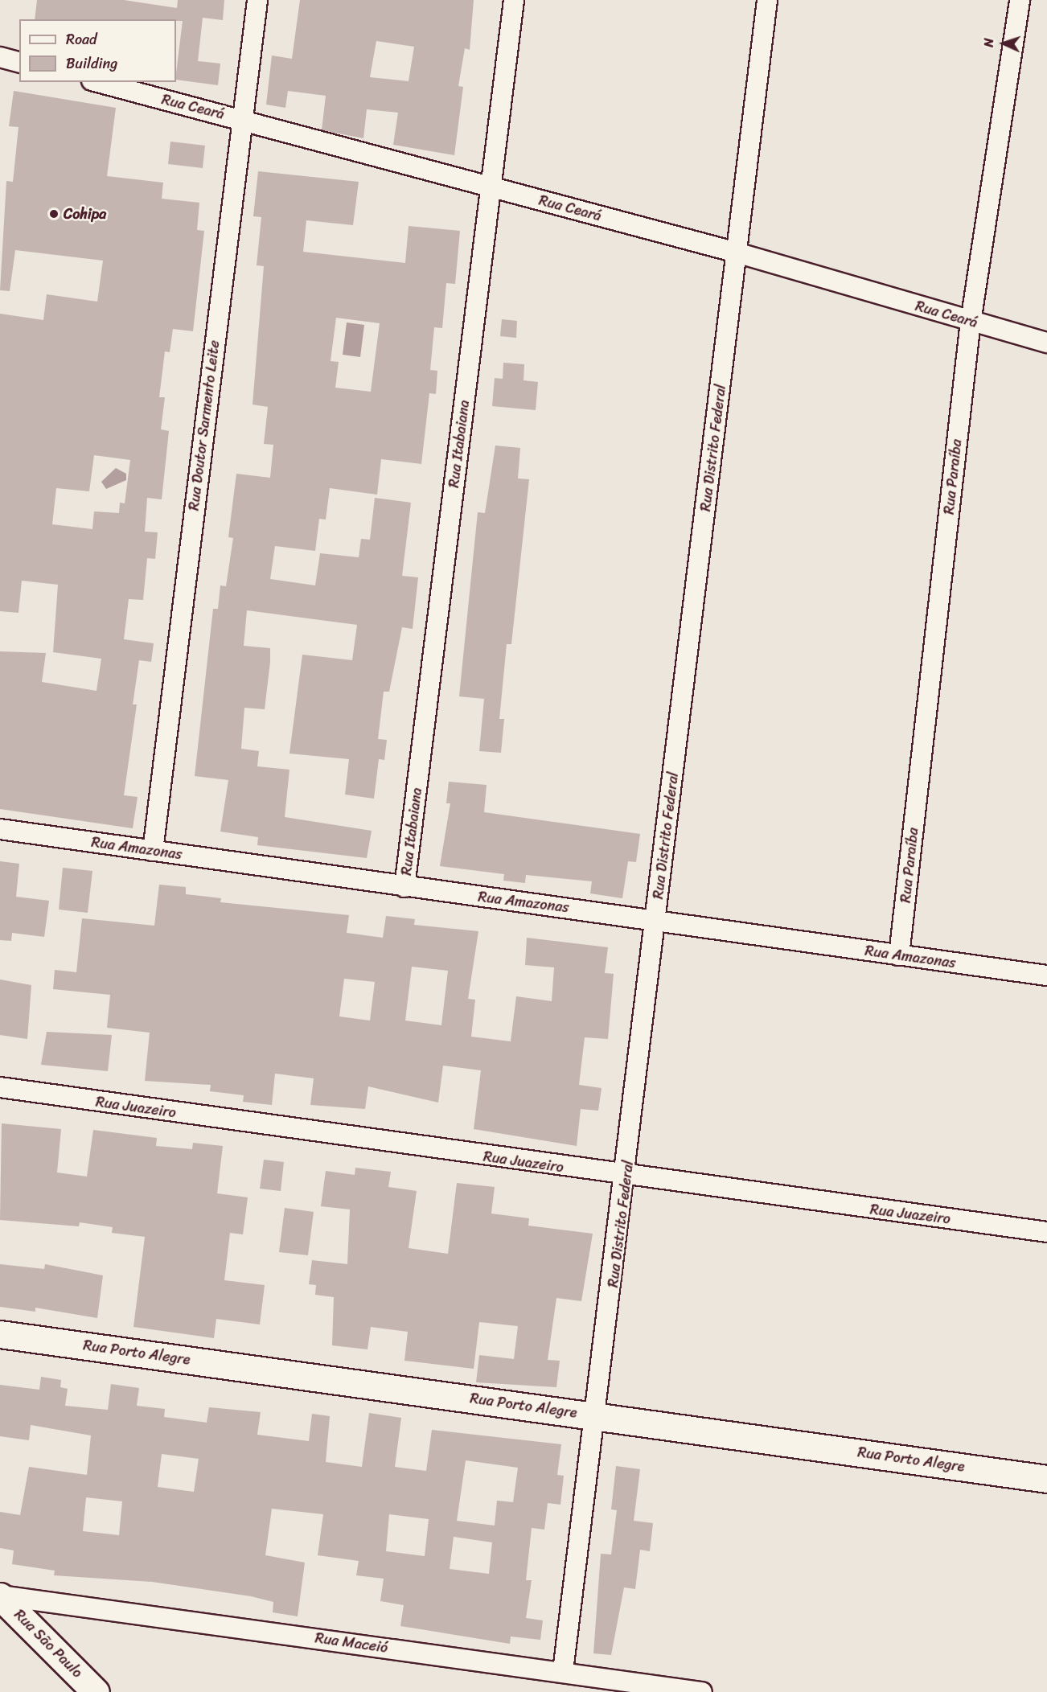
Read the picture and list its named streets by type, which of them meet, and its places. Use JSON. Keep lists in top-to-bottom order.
{
  "streets": {
    "street": [
      "Rua Ceará",
      "Rua Doutor Sarmento Leite",
      "Rua Itabaiana",
      "Rua Distrito Federal",
      "Rua Paraíba",
      "Rua Amazonas",
      "Rua Juazeiro",
      "Rua Porto Alegre",
      "Rua Maceió",
      "Rua São Paulo"
    ]
  },
  "crossings": [
    ["Rua Ceará", "Rua Doutor Sarmento Leite"],
    ["Rua Ceará", "Rua Itabaiana"],
    ["Rua Ceará", "Rua Distrito Federal"],
    ["Rua Ceará", "Rua Paraíba"],
    ["Rua Doutor Sarmento Leite", "Rua Amazonas"],
    ["Rua Itabaiana", "Rua Amazonas"],
    ["Rua Distrito Federal", "Rua Amazonas"],
    ["Rua Distrito Federal", "Rua Juazeiro"],
    ["Rua Distrito Federal", "Rua Porto Alegre"],
    ["Rua Distrito Federal", "Rua Maceió"],
    ["Rua Paraíba", "Rua Amazonas"],
    ["Rua Maceió", "Rua São Paulo"]
  ],
  "places": ["Cohipa"],
  "legend": ["Road", "Building"],
  "north": "left"
}
